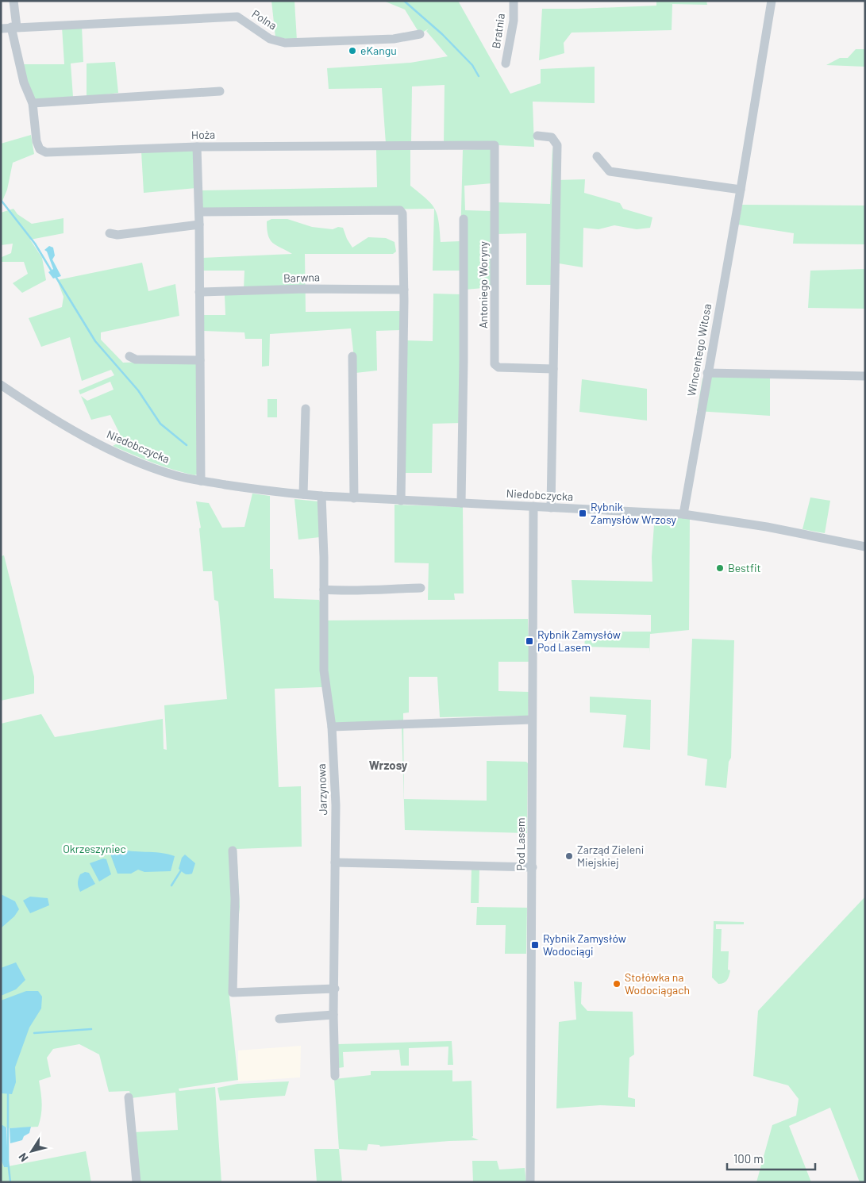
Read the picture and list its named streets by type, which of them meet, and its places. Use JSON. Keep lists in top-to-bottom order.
{
  "streets": {
    "street": [
      "Polna",
      "Bratnia",
      "Hoża",
      "Barwna",
      "Antoniego Woryny",
      "Wincentego Witosa",
      "Niedobczycka",
      "Jarzynowa",
      "Pod Lasem"
    ]
  },
  "crossings": [
    ["Polna", "Hoża"],
    ["Hoża", "Antoniego Woryny"],
    ["Wincentego Witosa", "Niedobczycka"],
    ["Niedobczycka", "Jarzynowa"],
    ["Niedobczycka", "Pod Lasem"]
  ],
  "districts": ["Wrzosy"],
  "parks": ["Okrzeszyniec"],
  "places": {
    "other": [
      "eKangu",
      "Bestfit",
      "Zarząd Zieleni Miejskiej",
      "Stołówka na Wodociągach"
    ],
    "transit": ["Rybnik Zamysłów Wrzosy", "Rybnik Zamysłów Pod Lasem", "Rybnik Zamysłów Wodociągi"]
  },
  "scale_bar": "100 m",
  "north": "bottom left"
}
